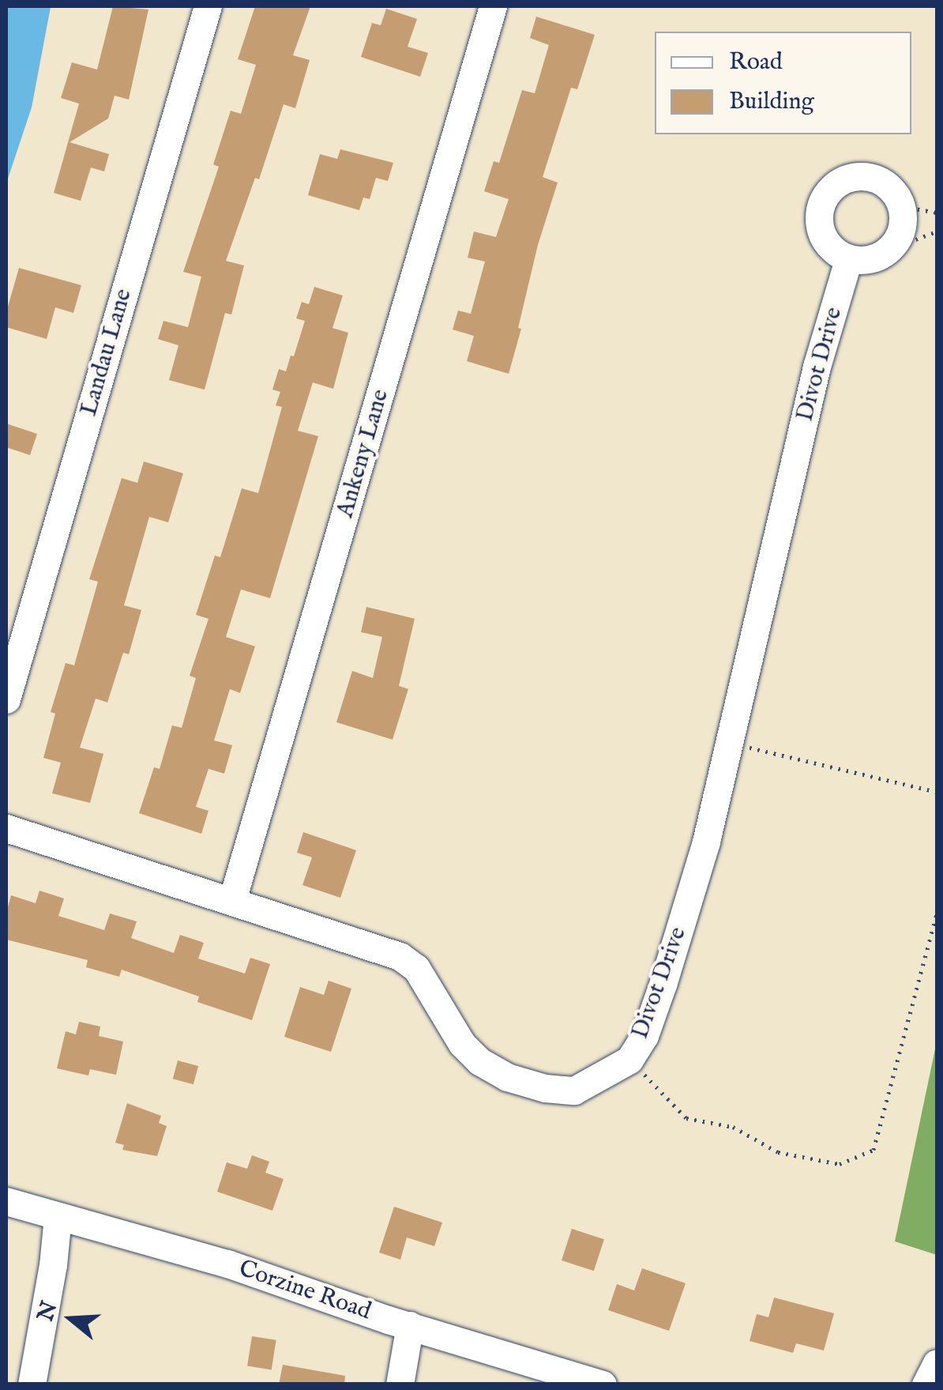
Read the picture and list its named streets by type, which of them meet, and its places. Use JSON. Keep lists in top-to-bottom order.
{
  "streets": {
    "street": [
      "Landau Lane",
      "Divot Drive",
      "Ankeny Lane",
      "Corzine Road"
    ]
  },
  "crossings": [
    ["Divot Drive", "Ankeny Lane"]
  ],
  "legend": ["Road", "Building"],
  "north": "left"
}
